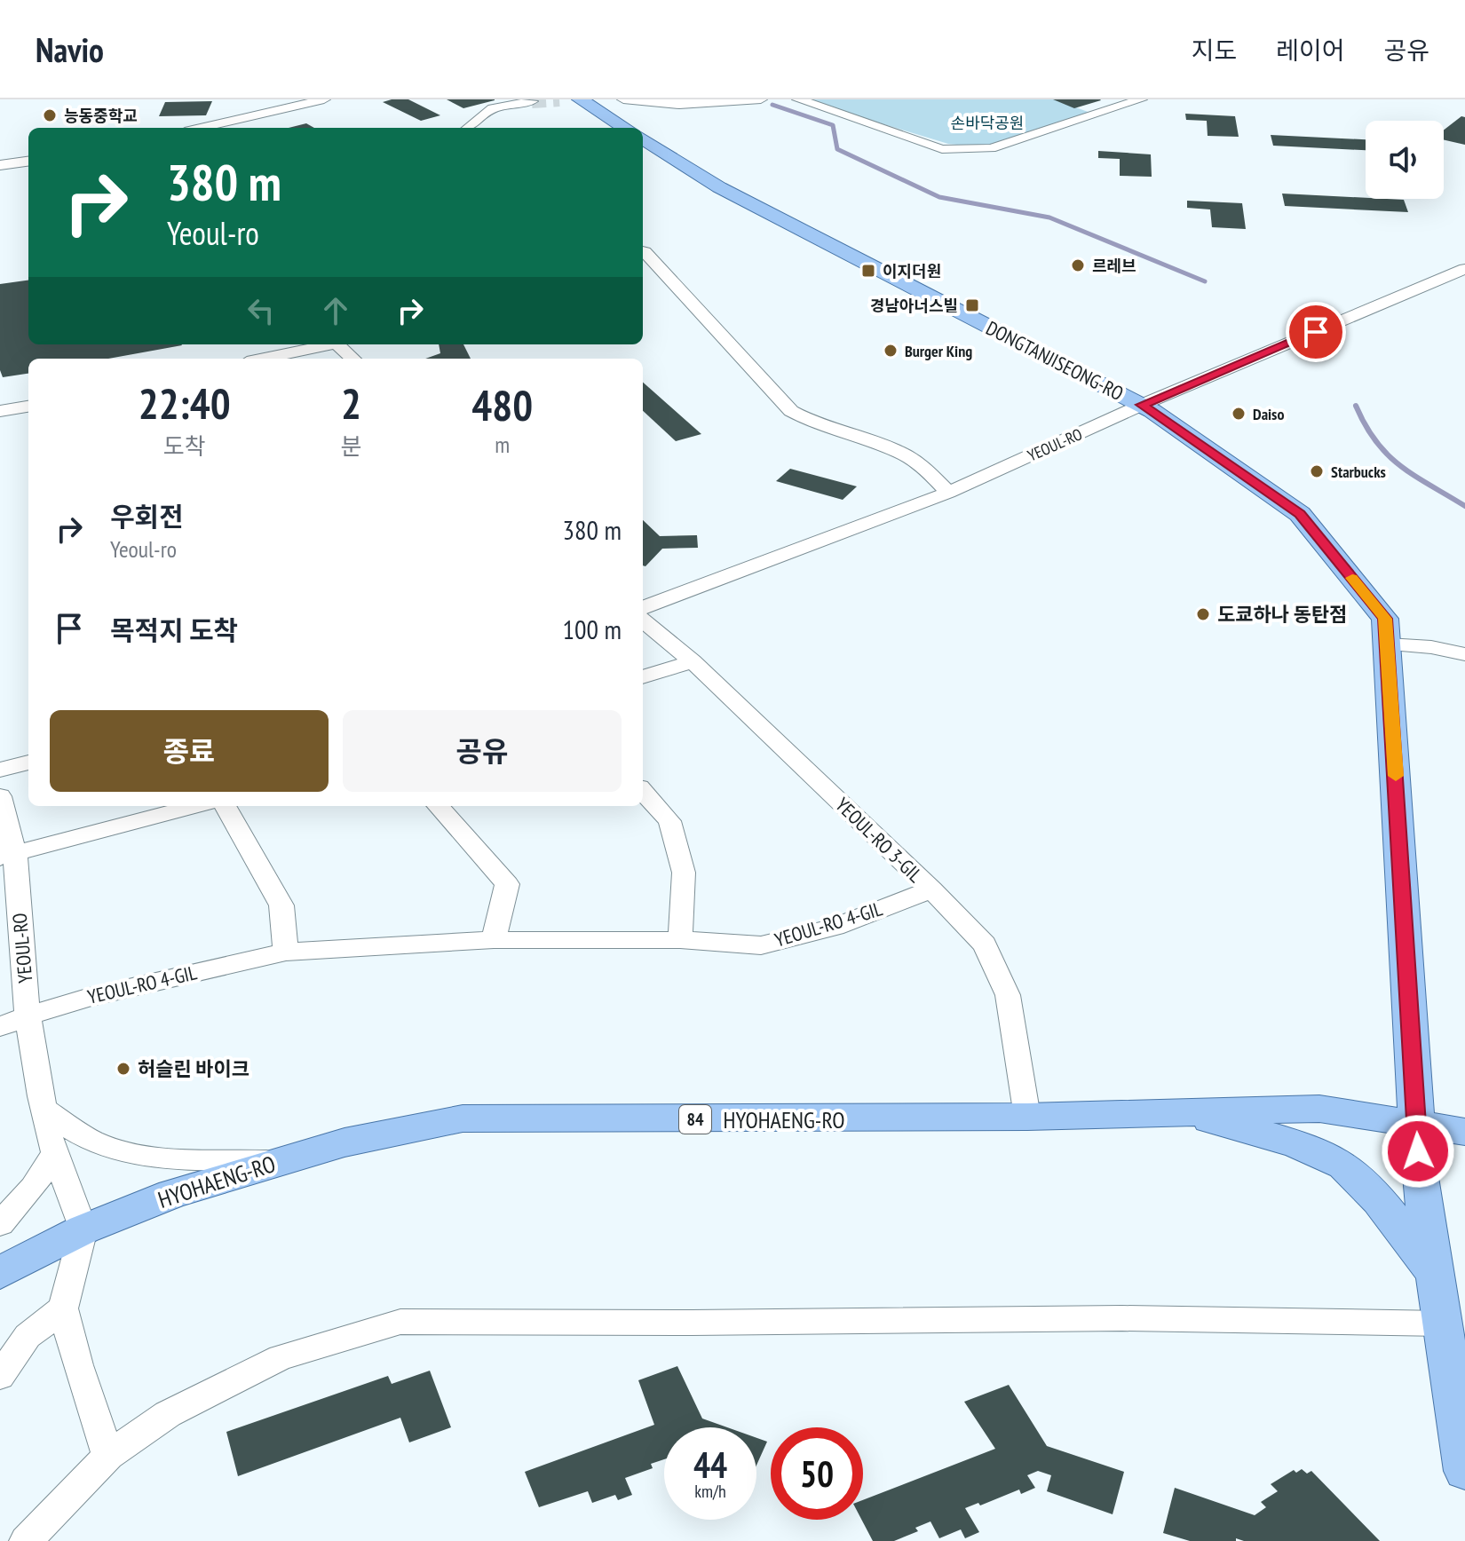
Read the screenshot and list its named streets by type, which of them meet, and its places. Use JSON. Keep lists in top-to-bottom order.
{
  "streets": {
    "main road": ["DONGTANJISEONG-RO", "84", "HYOHAENG-RO"],
    "street": ["YEOUL-RO", "YEOUL-RO 3-GIL", "YEOUL-RO 4-GIL"]
  },
  "crossings": [
    ["DONGTANJISEONG-RO", "YEOUL-RO"],
    ["DONGTANJISEONG-RO", "HYOHAENG-RO"],
    ["YEOUL-RO", "YEOUL-RO 4-GIL"],
    ["YEOUL-RO", "HYOHAENG-RO"],
    ["YEOUL-RO 3-GIL", "YEOUL-RO 4-GIL"],
    ["YEOUL-RO 3-GIL", "HYOHAENG-RO"]
  ],
  "parks": ["손바닥공원"],
  "places": {
    "other": [
      "능동중학교",
      "르레브",
      "Burger King",
      "Daiso",
      "Starbucks",
      "도쿄하나 동탄점",
      "허슬린 바이크"
    ],
    "transit": ["이지더원", "경남아너스빌"]
  },
  "page": {
    "header": "Navio",
    "nav": ["지도", "레이어", "공유"],
    "turn": ["380 m", "Yeoul-ro"],
    "eta": [
      "22:40",
      "도착",
      "2",
      "분",
      "480",
      "m"
    ],
    "list": [
      {
        "name": "우회전",
        "note": "Yeoul-ro",
        "value": "380 m"
      },
      {
        "name": "목적지 도착",
        "value": "100 m"
      }
    ],
    "buttons": ["종료", "공유"],
    "speed": "44 km/h",
    "limit": "50"
  }
}
